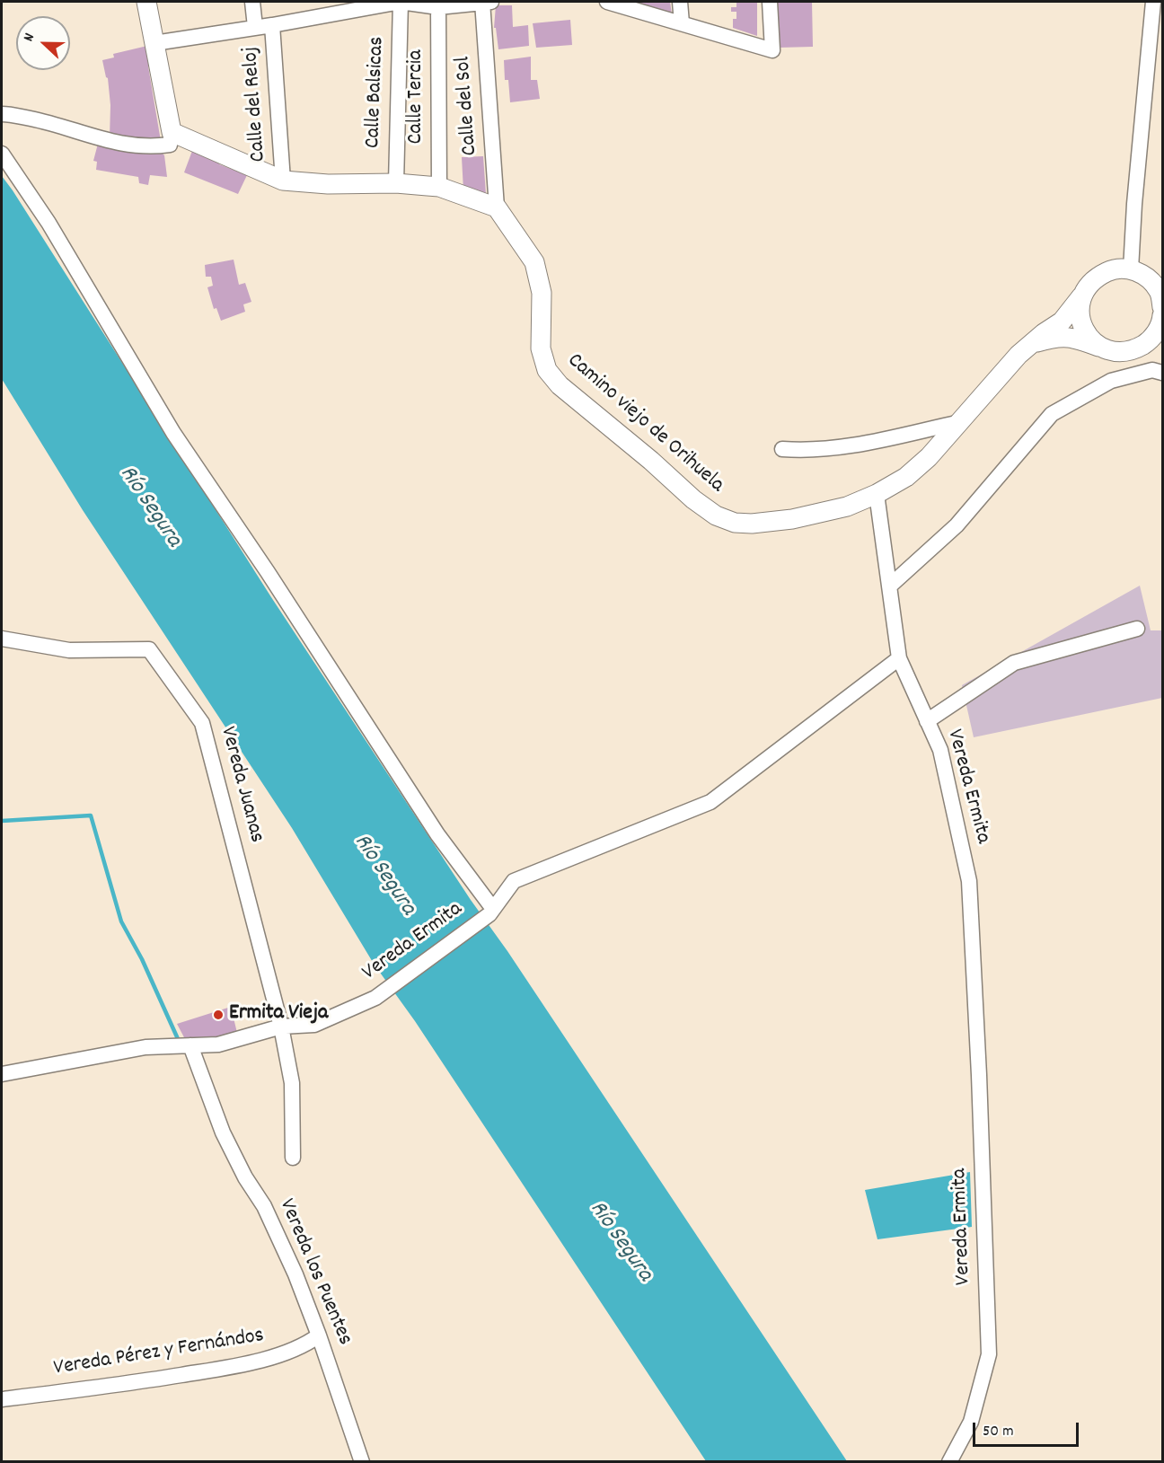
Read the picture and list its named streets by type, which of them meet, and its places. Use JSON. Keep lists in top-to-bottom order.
{
  "streets": {
    "main road": ["Camino viejo de Orihuela"],
    "street": [
      "Calle Balsicas",
      "Calle Tercia",
      "Calle del Reloj",
      "Calle del Sol",
      "Vereda Juanas",
      "Vereda Ermita",
      "Vereda los Puentes",
      "Vereda Pérez y Fernándos"
    ]
  },
  "crossings": [
    ["Calle del Sol", "Camino viejo de Orihuela"],
    ["Vereda Juanas", "Vereda Ermita"],
    ["Vereda Ermita", "Vereda los Puentes"],
    ["Vereda los Puentes", "Vereda Pérez y Fernándos"]
  ],
  "water": ["Río Segura"],
  "places": ["Ermita Vieja"],
  "scale_bar": "50 m",
  "north": "left"
}
